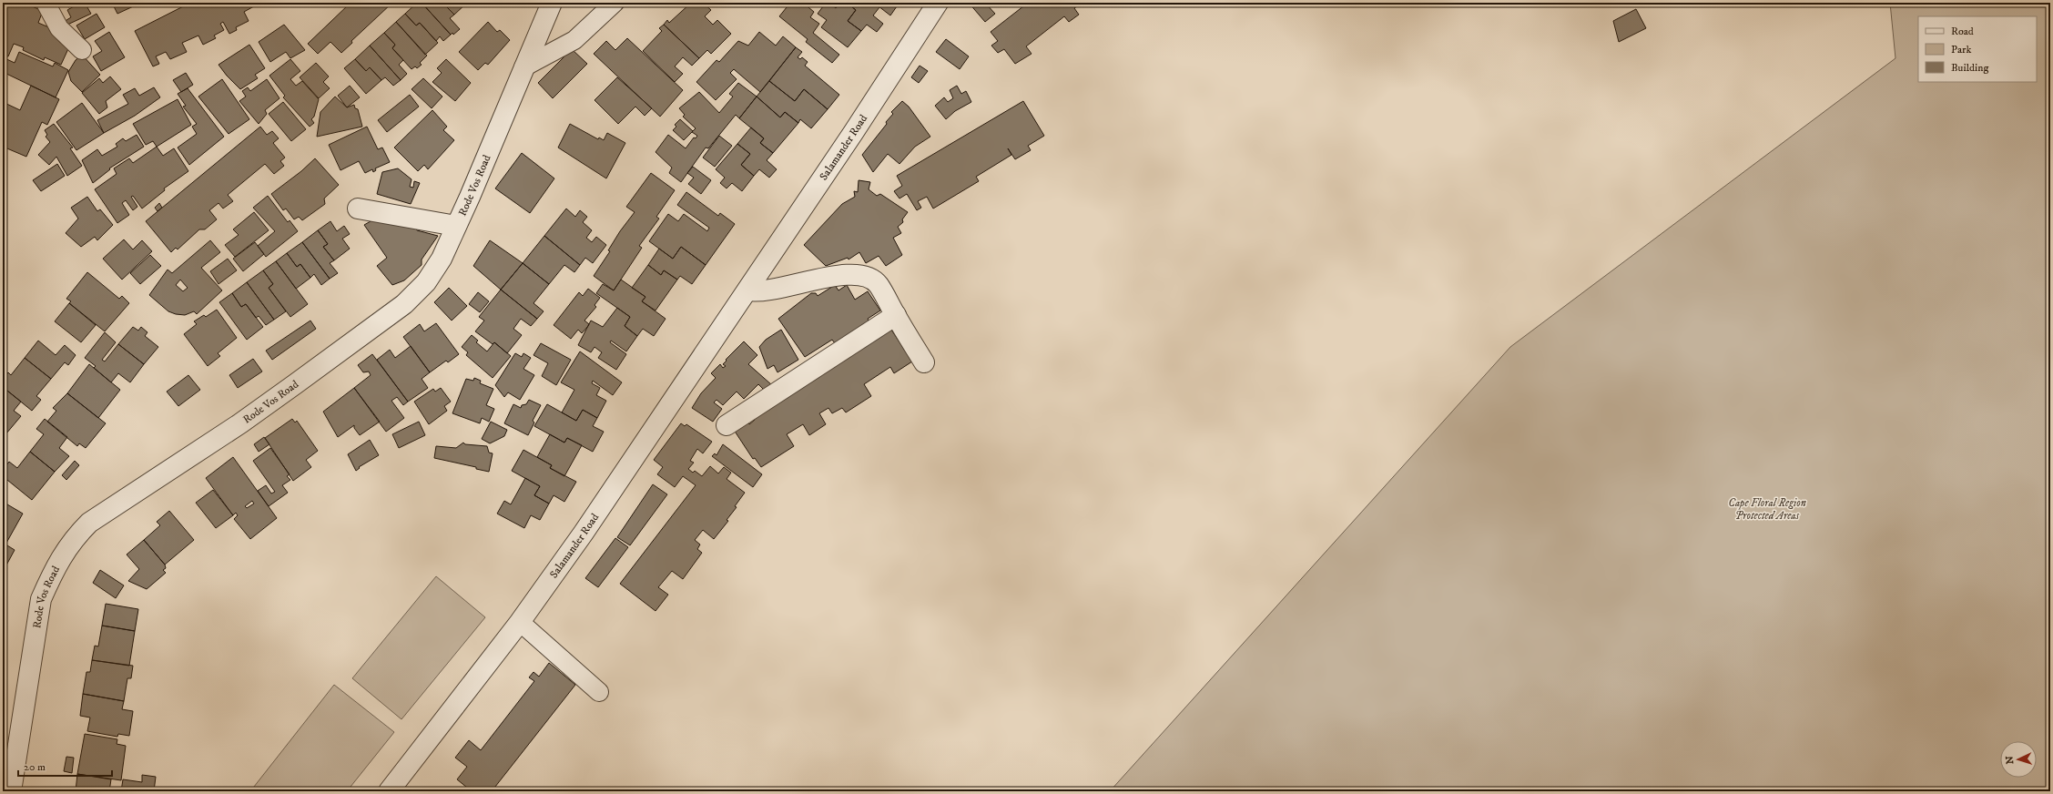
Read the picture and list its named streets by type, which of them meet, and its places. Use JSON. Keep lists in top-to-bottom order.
{
  "streets": {
    "street": ["Salamander Road", "Rode Vos Road"]
  },
  "parks": ["Cape Floral Region Protected Areas"],
  "legend": ["Road", "Park", "Building"],
  "scale_bar": "20 m",
  "north": "left"
}
